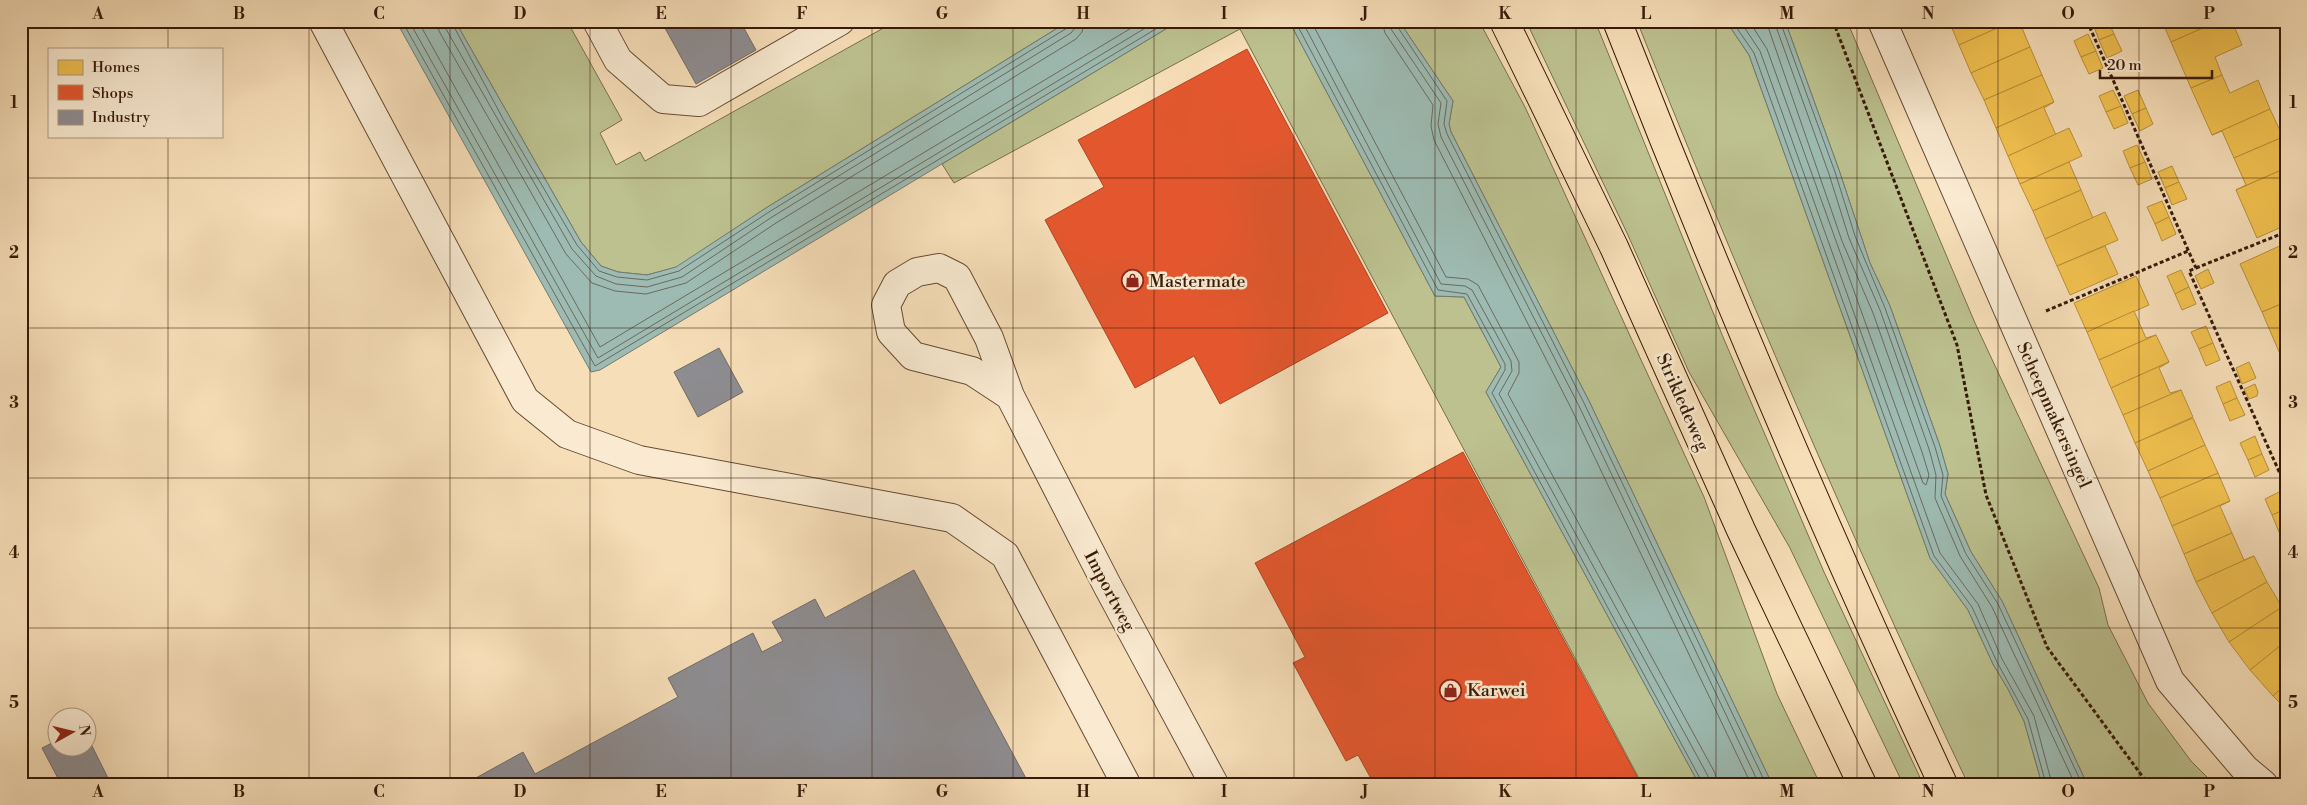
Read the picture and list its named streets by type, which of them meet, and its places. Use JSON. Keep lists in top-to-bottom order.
{
  "streets": {
    "main road": ["Strikledeweg"],
    "street": ["Scheepmakersingel", "Importweg"]
  },
  "places": {
    "shop": ["Mastermate", "Karwei"]
  },
  "legend": ["Homes", "Shops", "Industry"],
  "scale_bar": "20 m",
  "north": "right",
  "grid": {
    "columns": [
      "A",
      "B",
      "C",
      "D",
      "E",
      "F",
      "G",
      "H",
      "I",
      "J",
      "K",
      "L",
      "M",
      "N",
      "O",
      "P"
    ],
    "rows": [
      "1",
      "2",
      "3",
      "4",
      "5"
    ]
  }
}
